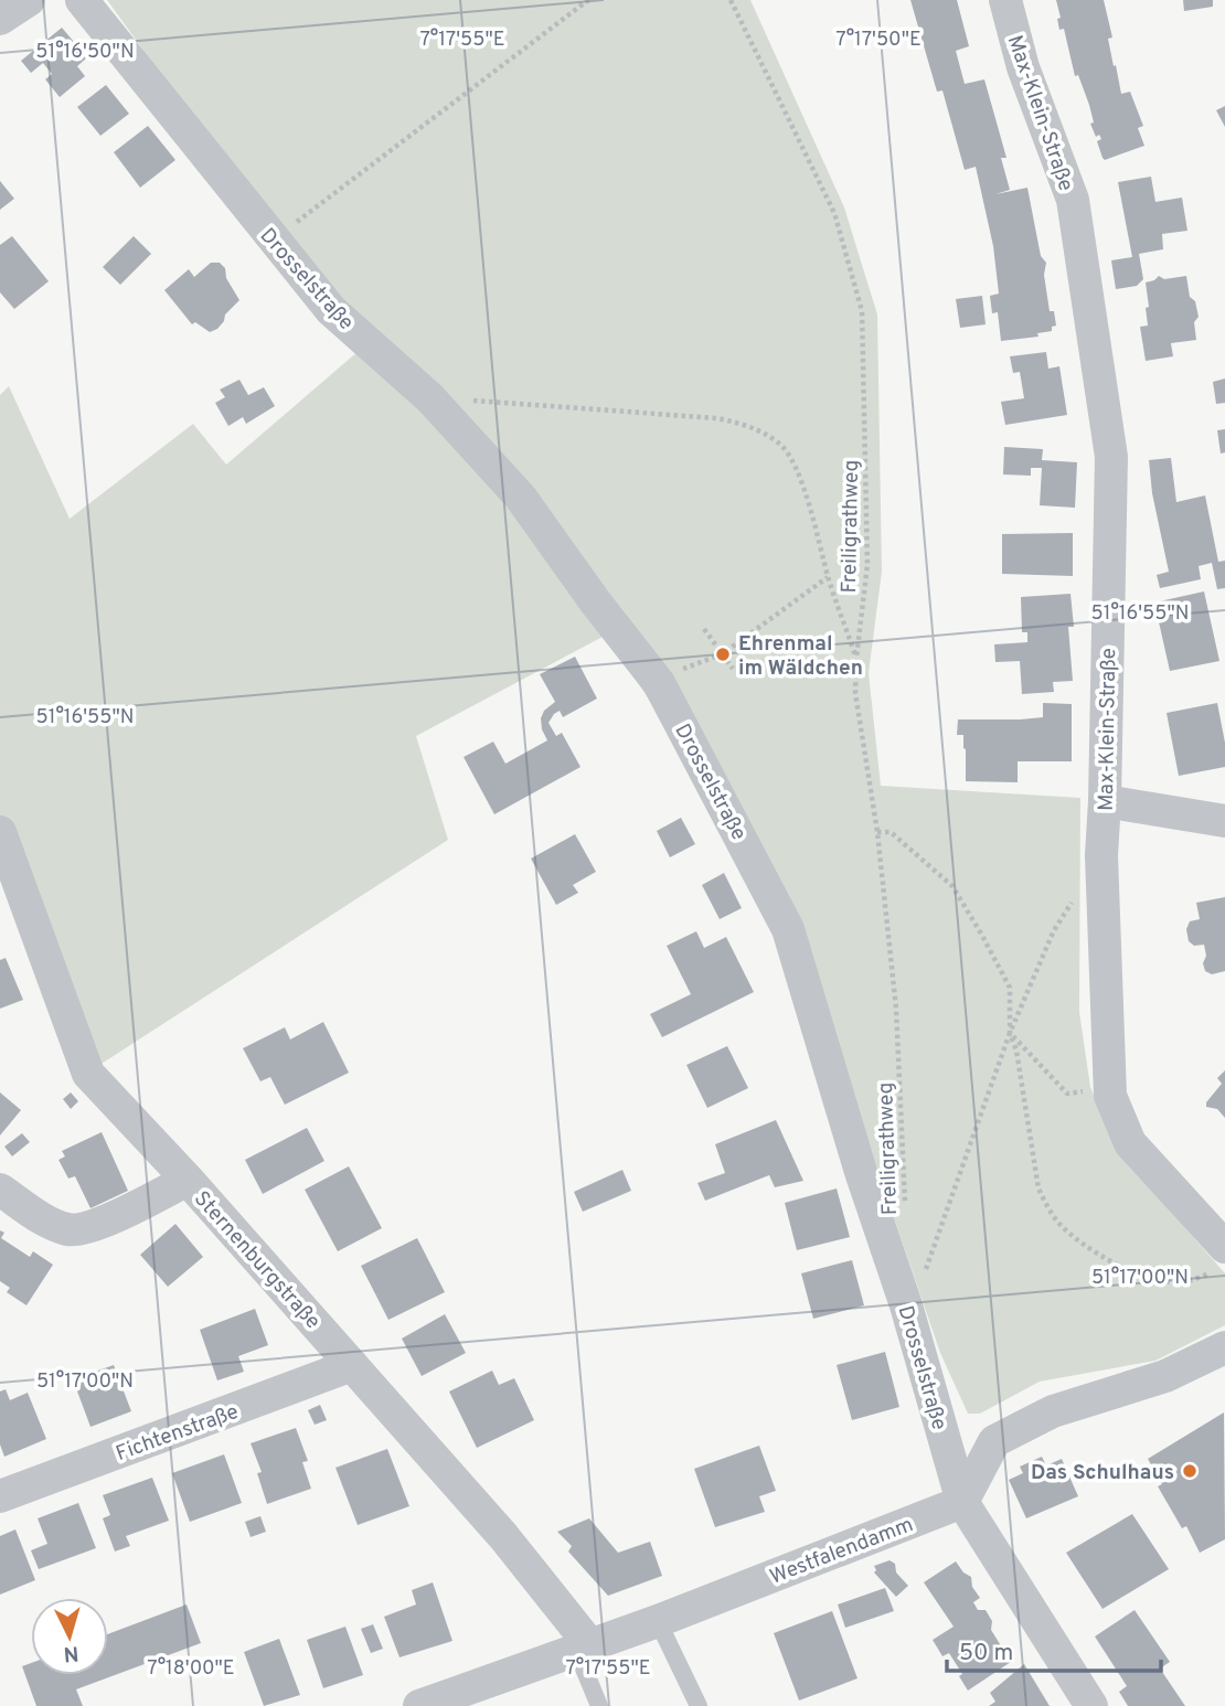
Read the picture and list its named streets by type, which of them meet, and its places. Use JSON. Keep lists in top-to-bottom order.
{
  "streets": {
    "street": [
      "Max-Klein-Straße",
      "Drosselstraße",
      "Sternenburgstraße",
      "Fichtenstraße",
      "Westfalendamm"
    ],
    "path": ["Freiligrathweg"]
  },
  "crossings": [
    ["Drosselstraße", "Westfalendamm"],
    ["Sternenburgstraße", "Fichtenstraße"],
    ["Sternenburgstraße", "Westfalendamm"]
  ],
  "places": ["Ehrenmal im Wäldchen", "Das Schulhaus"],
  "scale_bar": "50 m",
  "north": "bottom",
  "coordinates": [
    "7°17'50\"E",
    "7°17'55\"E",
    "51°16'50\"N",
    "51°16'55\"N",
    "51°17'00\"N",
    "7°18'00\"E"
  ]
}
